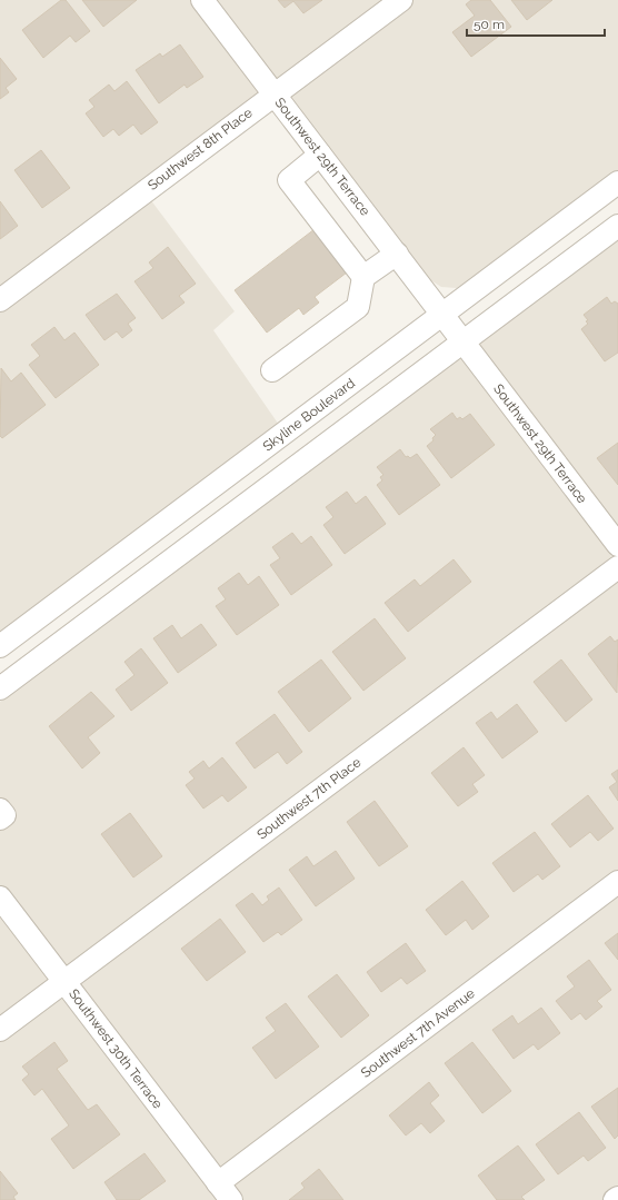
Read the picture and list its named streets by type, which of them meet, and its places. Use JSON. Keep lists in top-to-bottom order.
{
  "streets": {
    "street": [
      "Southwest 8th Place",
      "Southwest 29th Terrace",
      "Skyline Boulevard",
      "Southwest 7th Place",
      "Southwest 7th Avenue",
      "Southwest 30th Terrace"
    ]
  },
  "crossings": [
    ["Southwest 8th Place", "Southwest 29th Terrace"],
    ["Southwest 29th Terrace", "Skyline Boulevard"],
    ["Southwest 7th Place", "Southwest 30th Terrace"],
    ["Southwest 7th Avenue", "Southwest 30th Terrace"]
  ],
  "scale_bar": "50 m"
}
